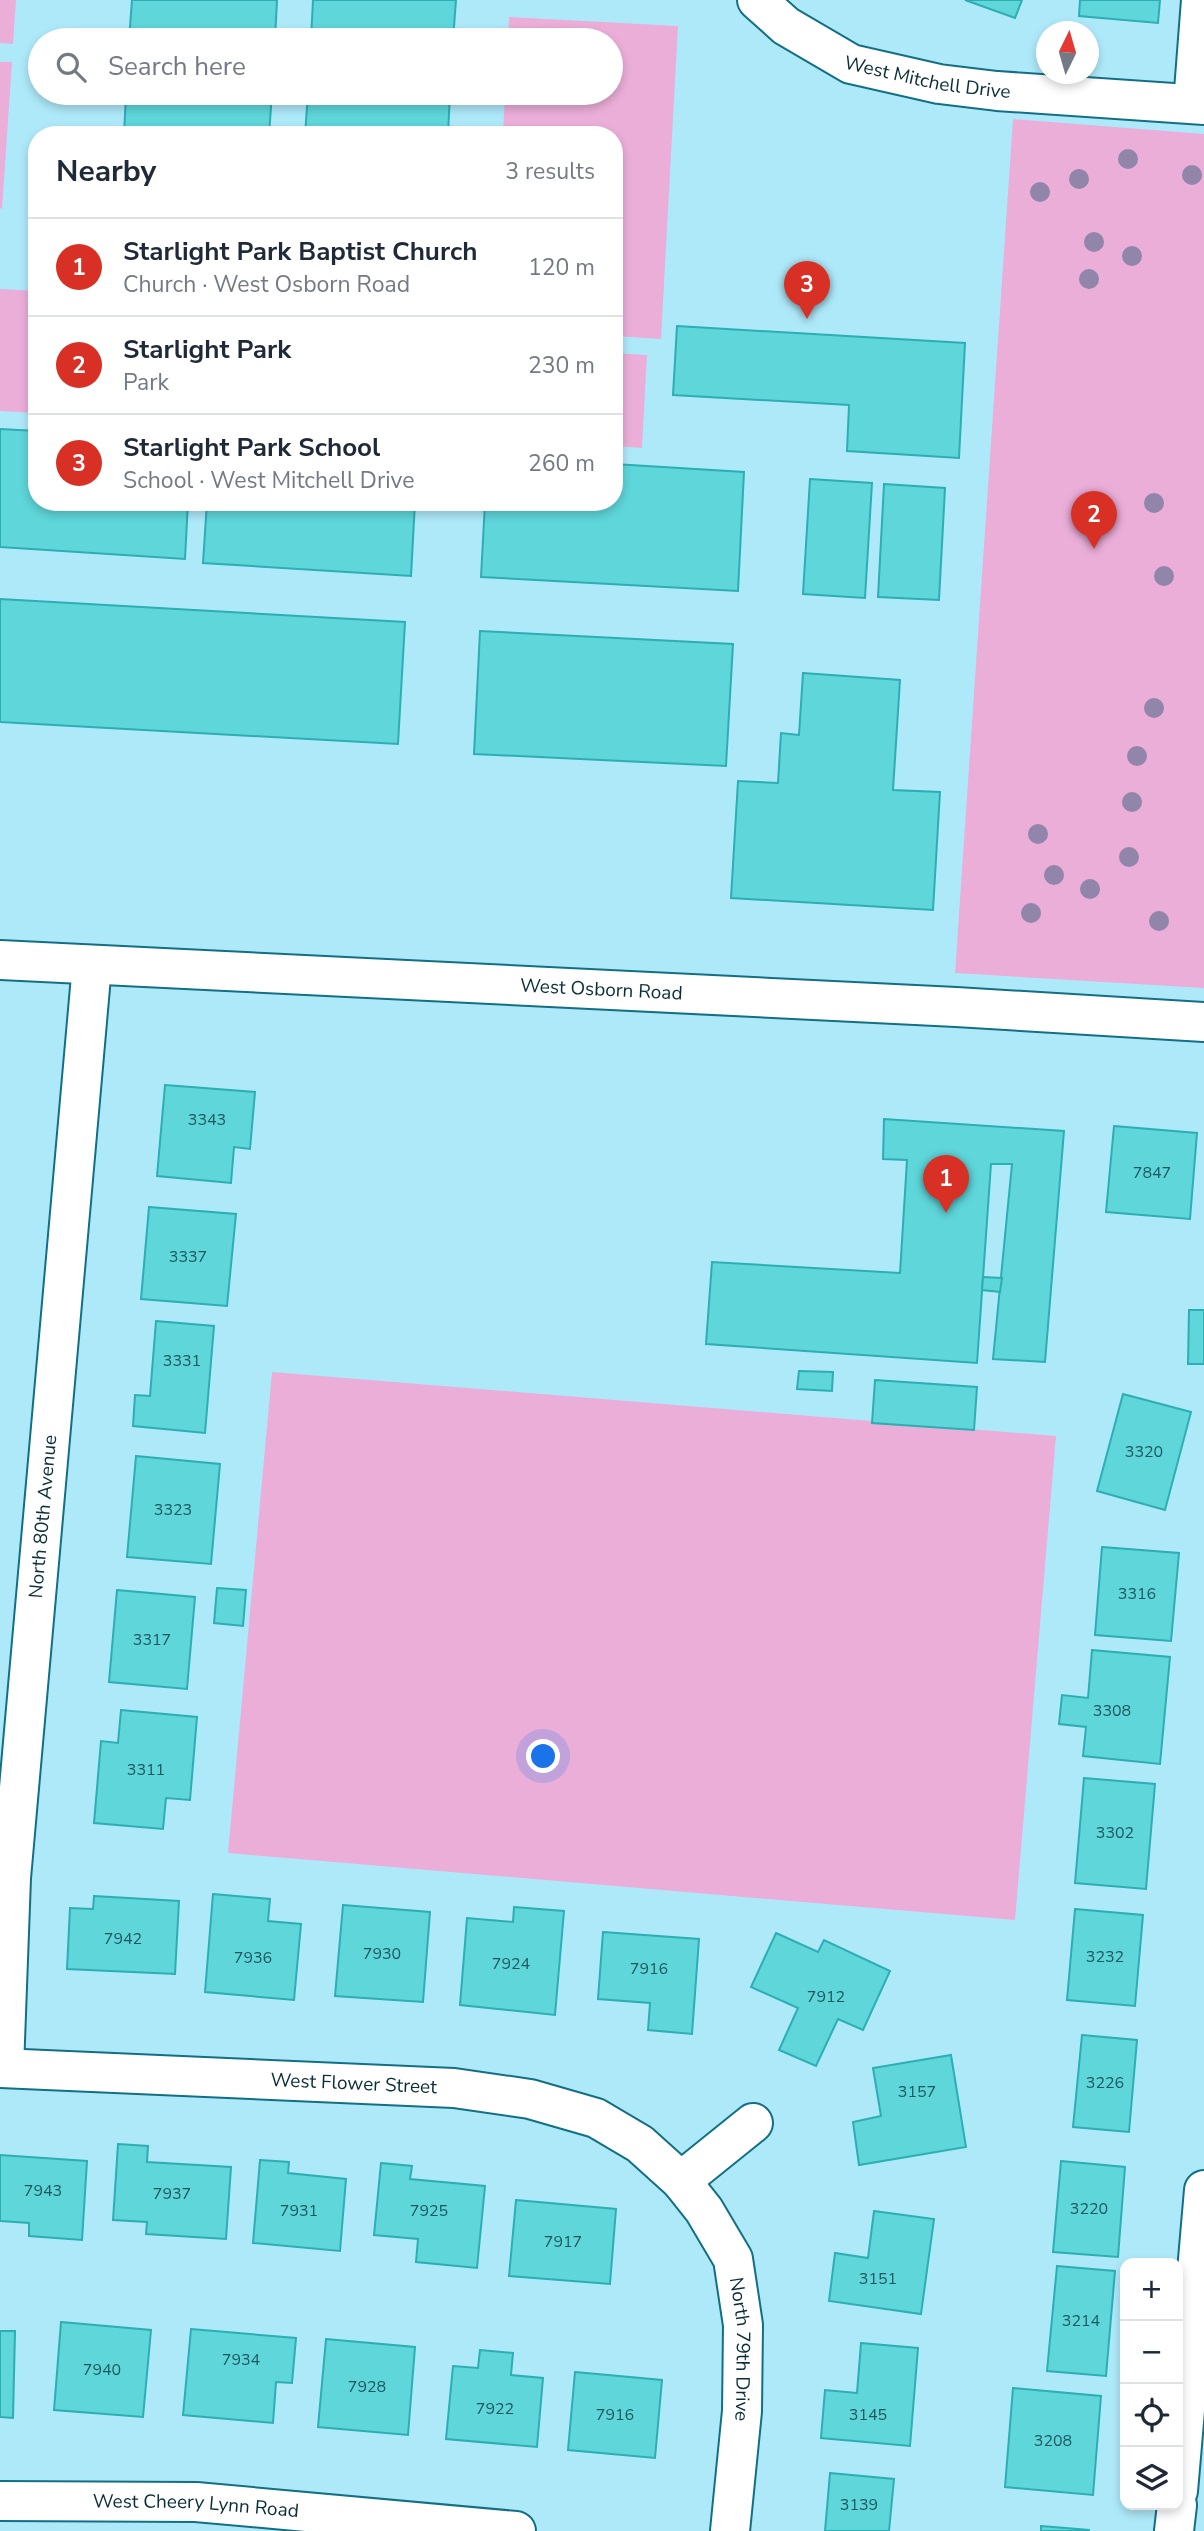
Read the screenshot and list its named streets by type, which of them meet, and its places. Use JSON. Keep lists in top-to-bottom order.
{
  "streets": {
    "street": [
      "West Mitchell Drive",
      "West Osborn Road",
      "North 80th Avenue",
      "West Flower Street",
      "North 79th Drive",
      "West Cheery Lynn Road"
    ]
  },
  "crossings": [
    ["West Osborn Road", "North 80th Avenue"],
    ["North 80th Avenue", "West Flower Street"],
    ["West Flower Street", "North 79th Drive"]
  ],
  "house_numbers": [
    "3343",
    "7847",
    "3337",
    "3331",
    "3320",
    "3323",
    "3316",
    "3317",
    "3308",
    "3311",
    "3302",
    "7942",
    "7930",
    "3232",
    "7936",
    "7924",
    "7916",
    "7912",
    "3226",
    "3157",
    "7943",
    "7937",
    "3220",
    "7931",
    "7925",
    "7917",
    "3151",
    "3214",
    "7934",
    "7940",
    "7928",
    "7922",
    "7916",
    "3145",
    "3208",
    "3139"
  ],
  "north": "top",
  "page": {
    "search": "Search here",
    "heading": ["Nearby", "3 results"],
    "list": [
      {
        "mark": "1",
        "name": "Starlight Park Baptist Church",
        "note": "Church · West Osborn Road",
        "value": "120 m"
      },
      {
        "mark": "2",
        "name": "Starlight Park",
        "note": "Park",
        "value": "230 m"
      },
      {
        "mark": "3",
        "name": "Starlight Park School",
        "note": "School · West Mitchell Drive",
        "value": "260 m"
      }
    ],
    "pins": ["3", "2", "1"],
    "map_buttons": ["+", "−"]
  }
}
